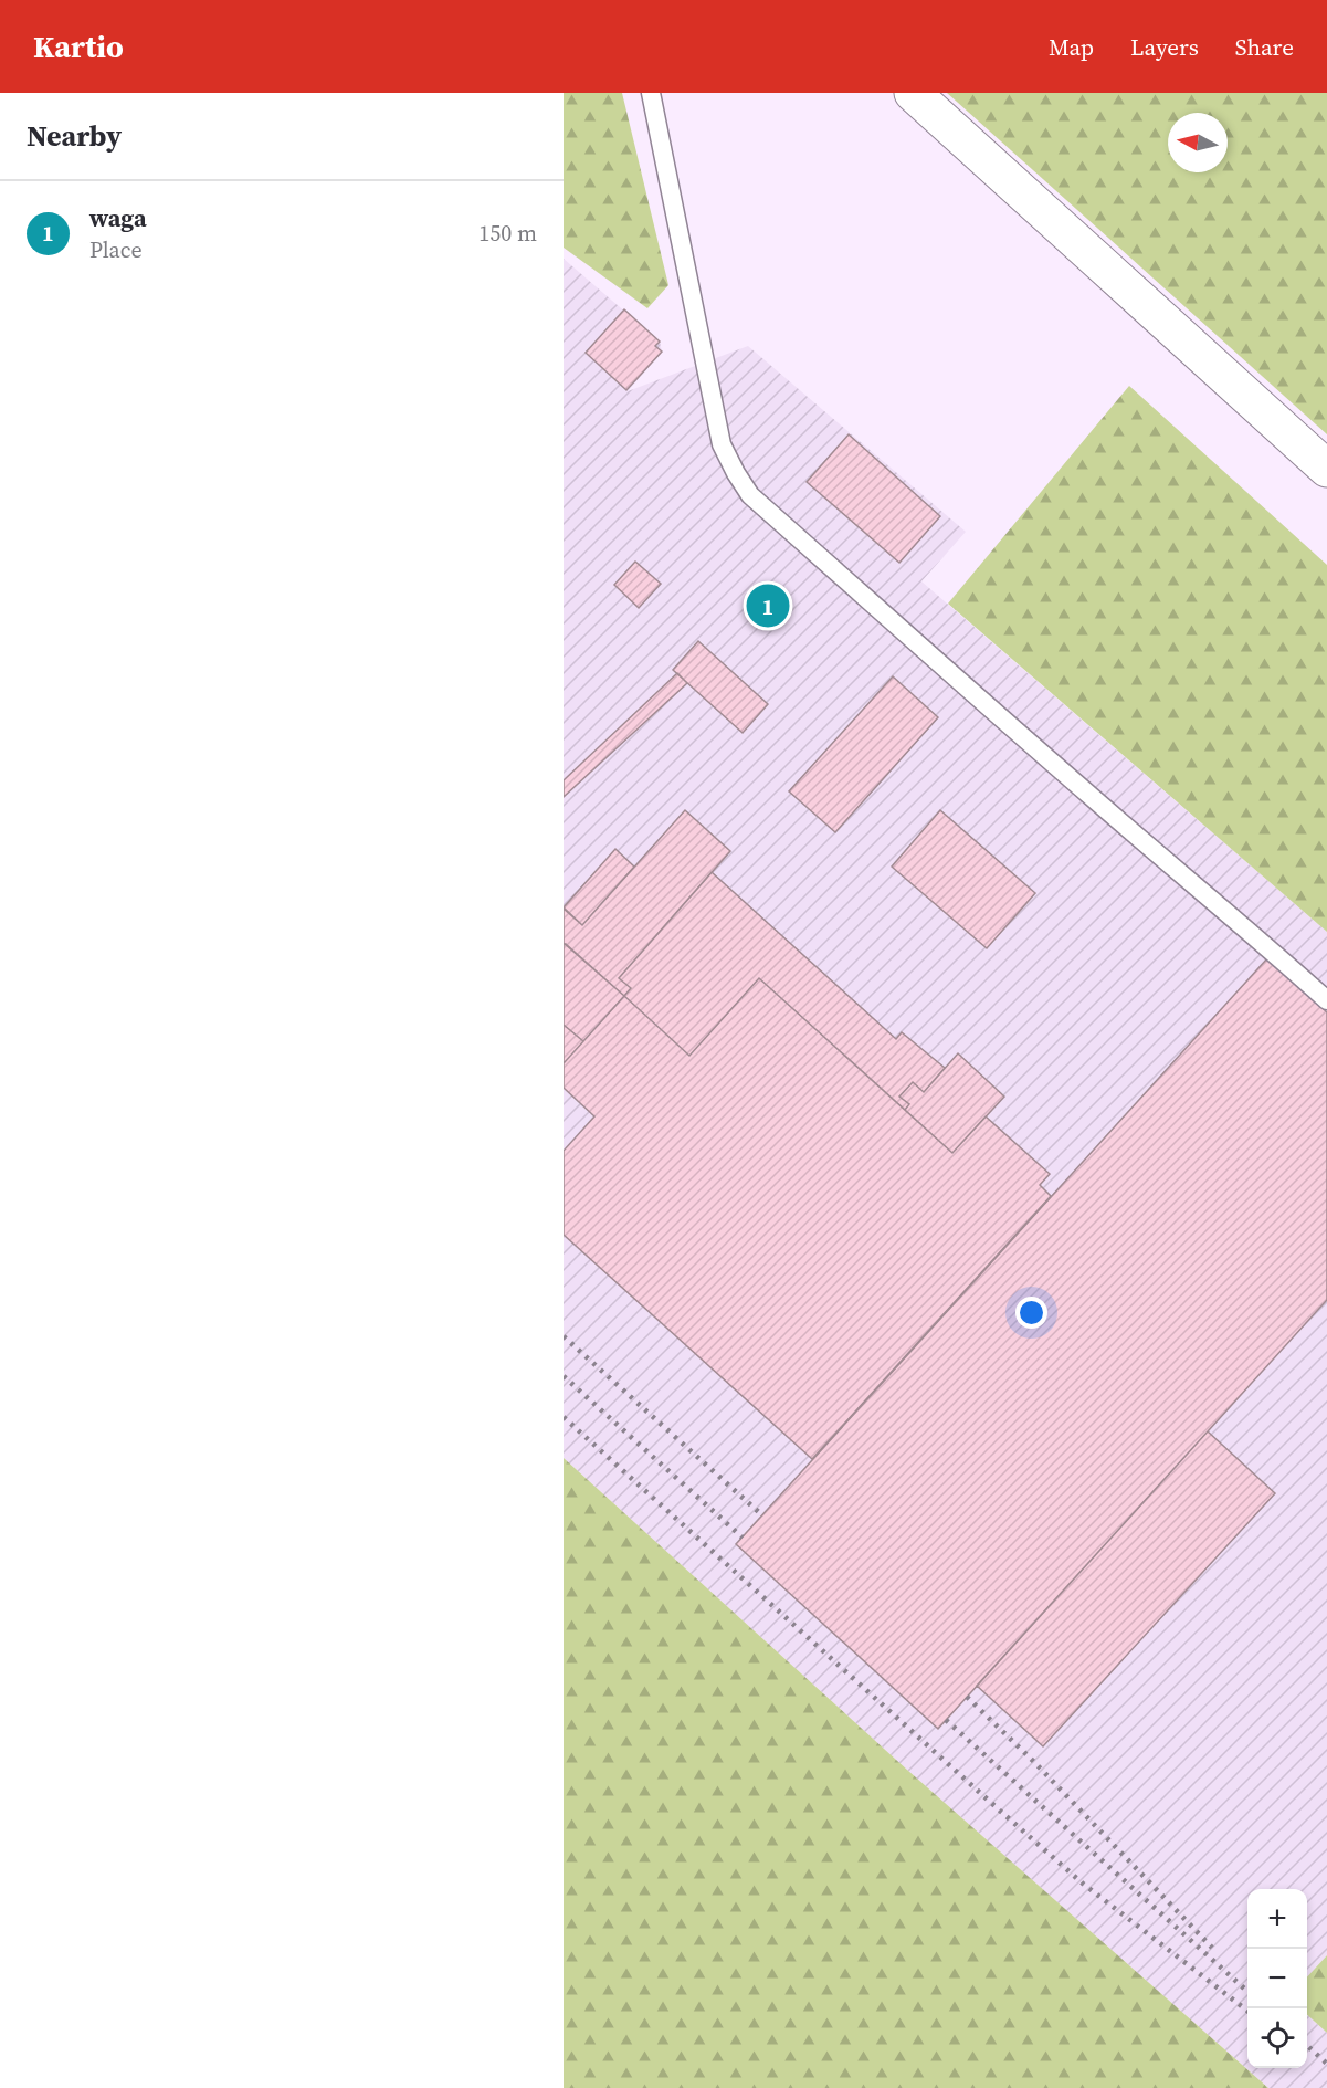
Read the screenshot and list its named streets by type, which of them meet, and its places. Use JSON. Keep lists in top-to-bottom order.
{
  "north": "left",
  "page": {
    "header": "Kartio",
    "nav": ["Map", "Layers", "Share"],
    "heading": "Nearby",
    "list": [
      {
        "mark": "1",
        "name": "waga",
        "note": "Place",
        "value": "150 m"
      }
    ],
    "pins": "1",
    "map_buttons": ["+", "−"]
  }
}
